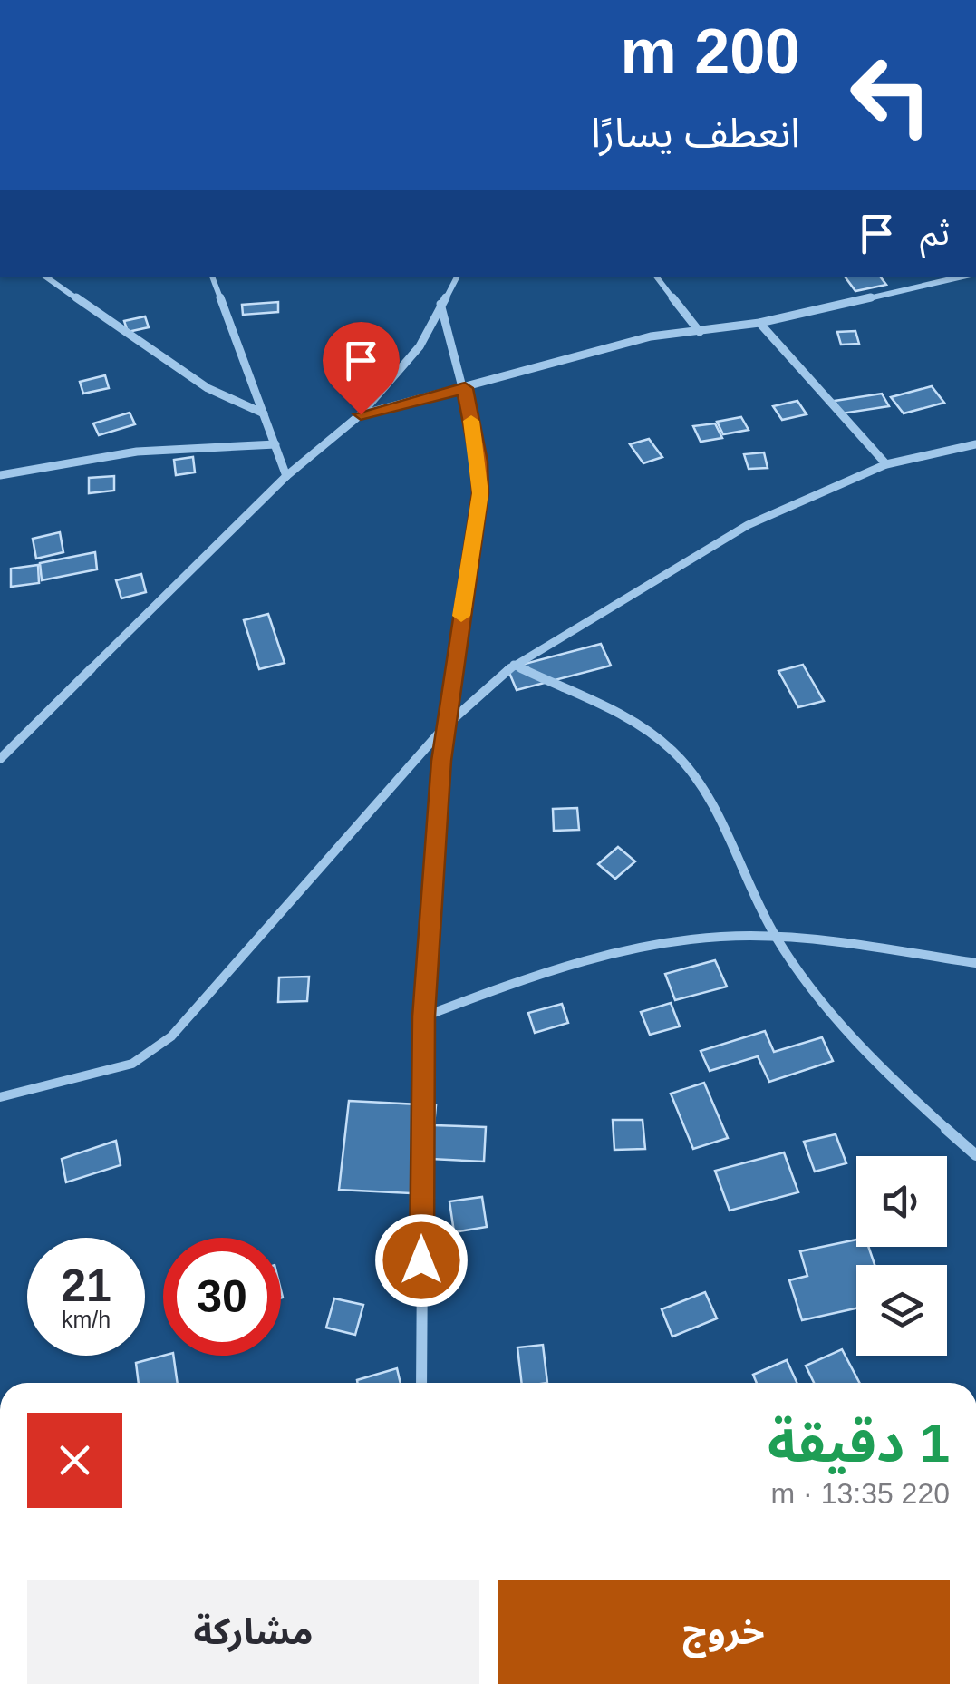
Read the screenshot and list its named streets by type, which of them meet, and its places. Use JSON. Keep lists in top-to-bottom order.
{
  "page": {
    "turn": ["200 m", "انعطف يسارًا"],
    "then": "ثم",
    "speed": "21 km/h",
    "limit": "30",
    "heading": ["1 دقيقة", "220 m · 13:35"],
    "buttons": ["خروج", "مشاركة"]
  }
}
